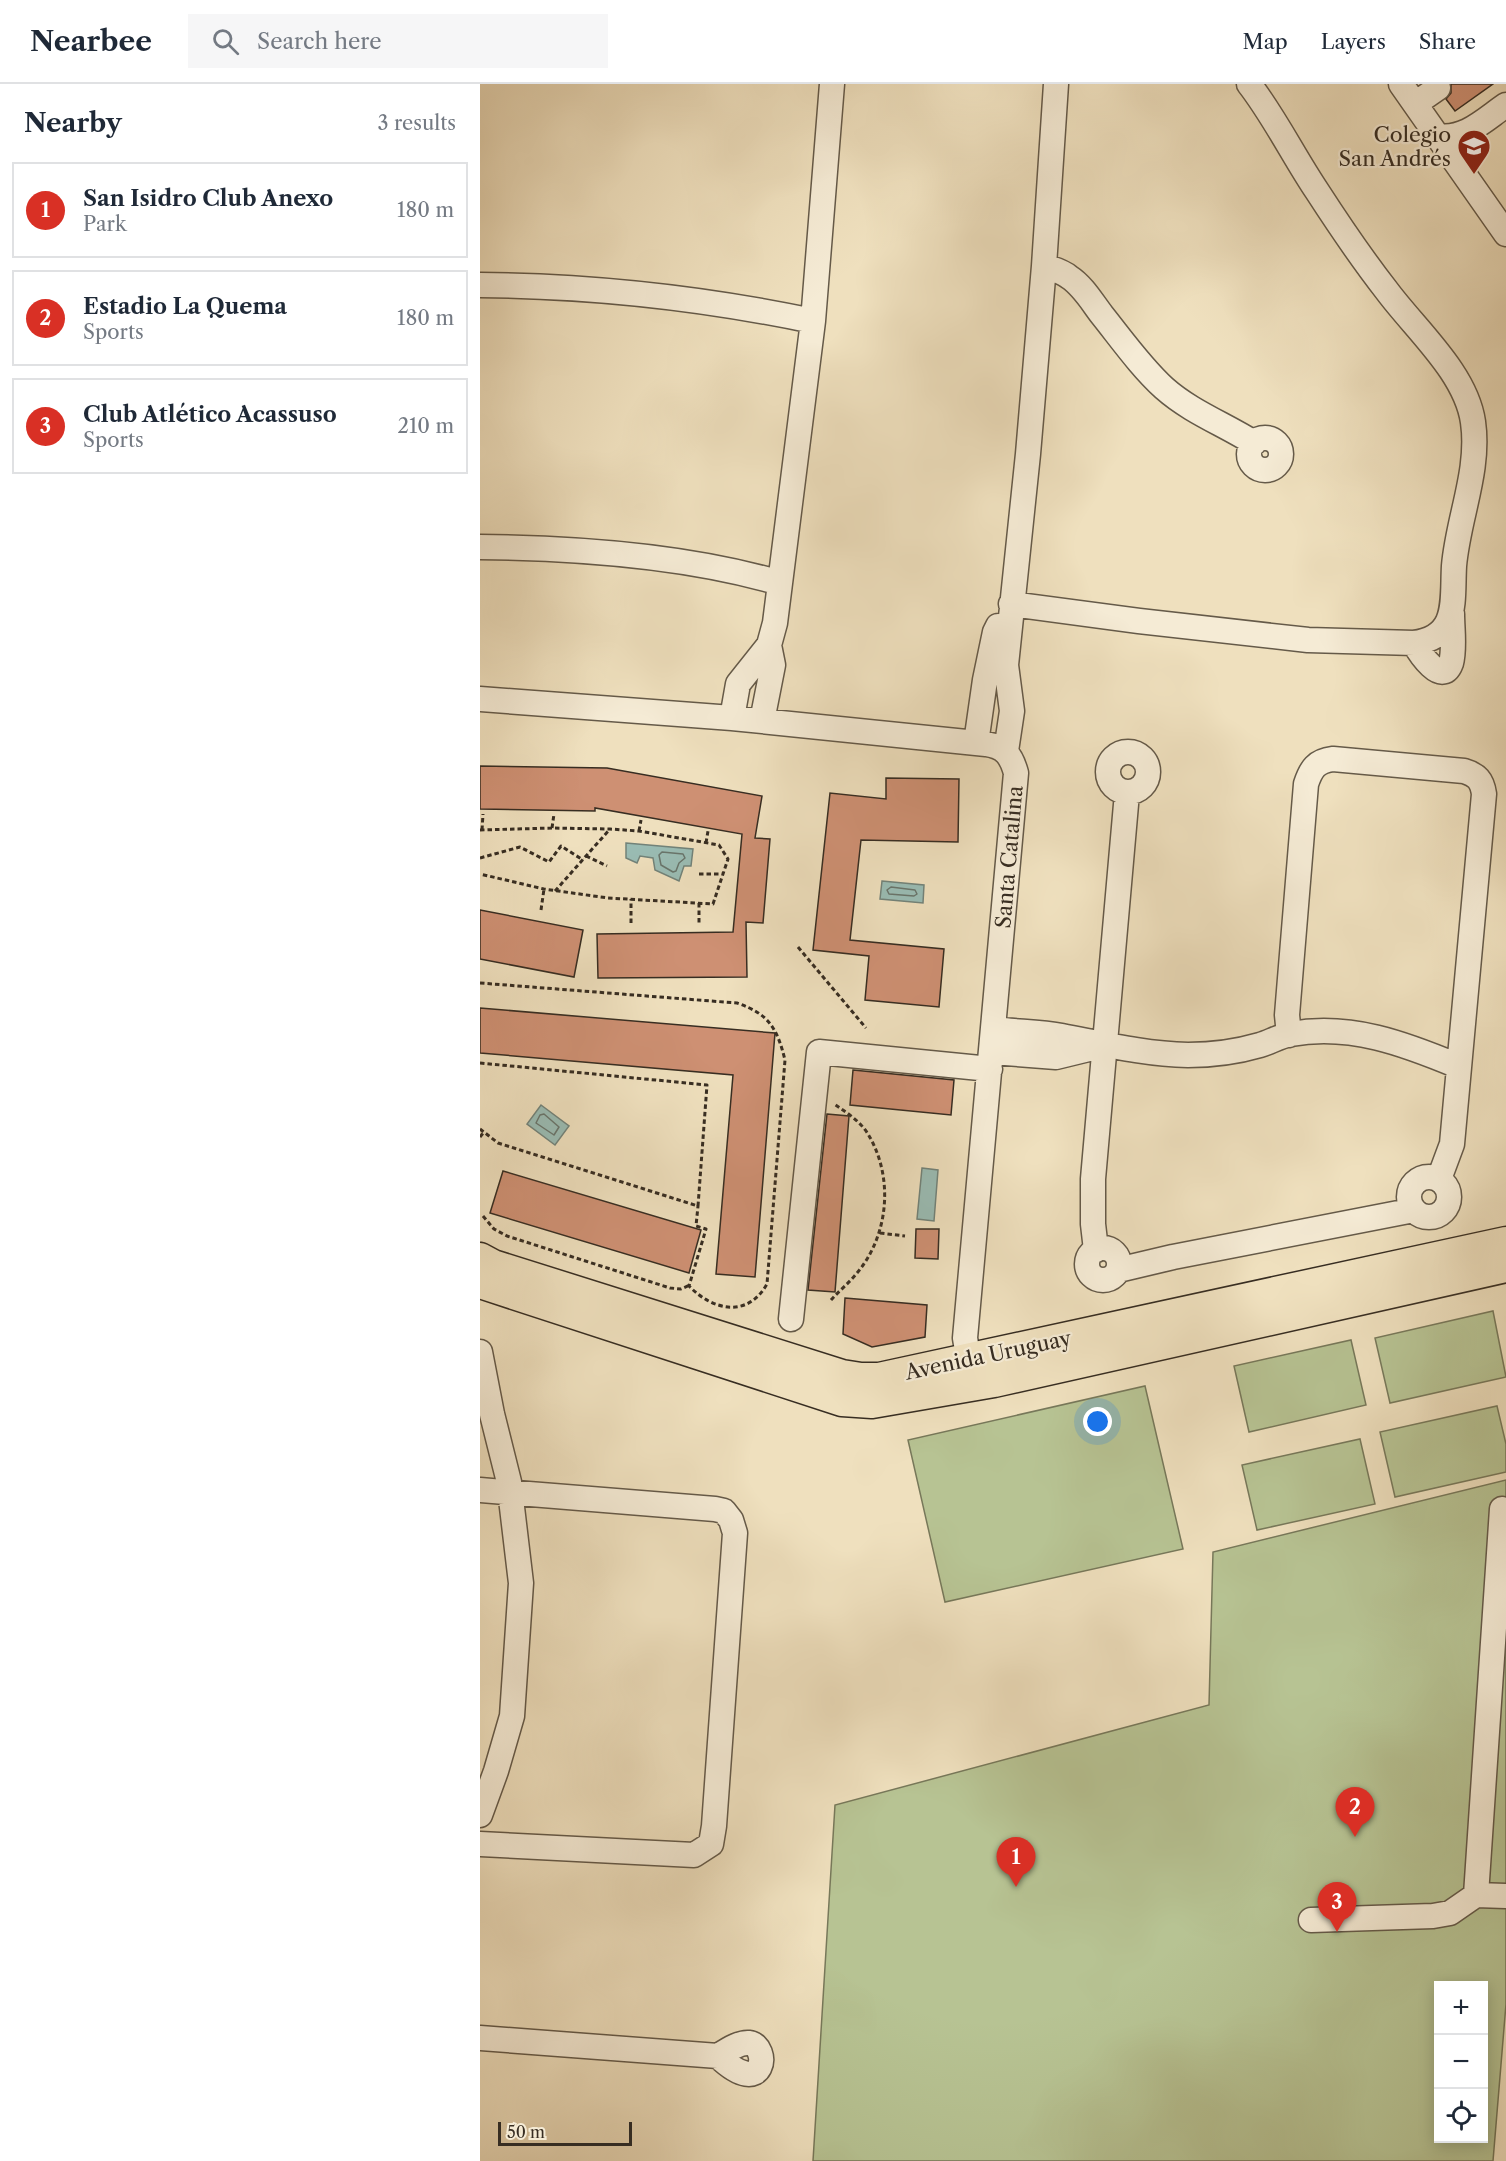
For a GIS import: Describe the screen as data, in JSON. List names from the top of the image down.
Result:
{
  "streets": {
    "main road": ["Avenida Uruguay"],
    "street": ["Santa Catalina"]
  },
  "crossings": [
    ["Santa Catalina", "Avenida Uruguay"]
  ],
  "places": {
    "school or university": ["Colegio San Andrés"]
  },
  "scale_bar": "50 m",
  "page": {
    "header": "Nearbee",
    "search": "Search here",
    "nav": ["Map", "Layers", "Share"],
    "heading": ["Nearby", "3 results"],
    "list": [
      {
        "mark": "1",
        "name": "San Isidro Club Anexo",
        "note": "Park",
        "value": "180 m"
      },
      {
        "mark": "2",
        "name": "Estadio La Quema",
        "note": "Sports",
        "value": "180 m"
      },
      {
        "mark": "3",
        "name": "Club Atlético Acassuso",
        "note": "Sports",
        "value": "210 m"
      }
    ],
    "pins": ["2", "1", "3"],
    "map_buttons": ["+", "−"],
    "scale": "50 m"
  }
}
